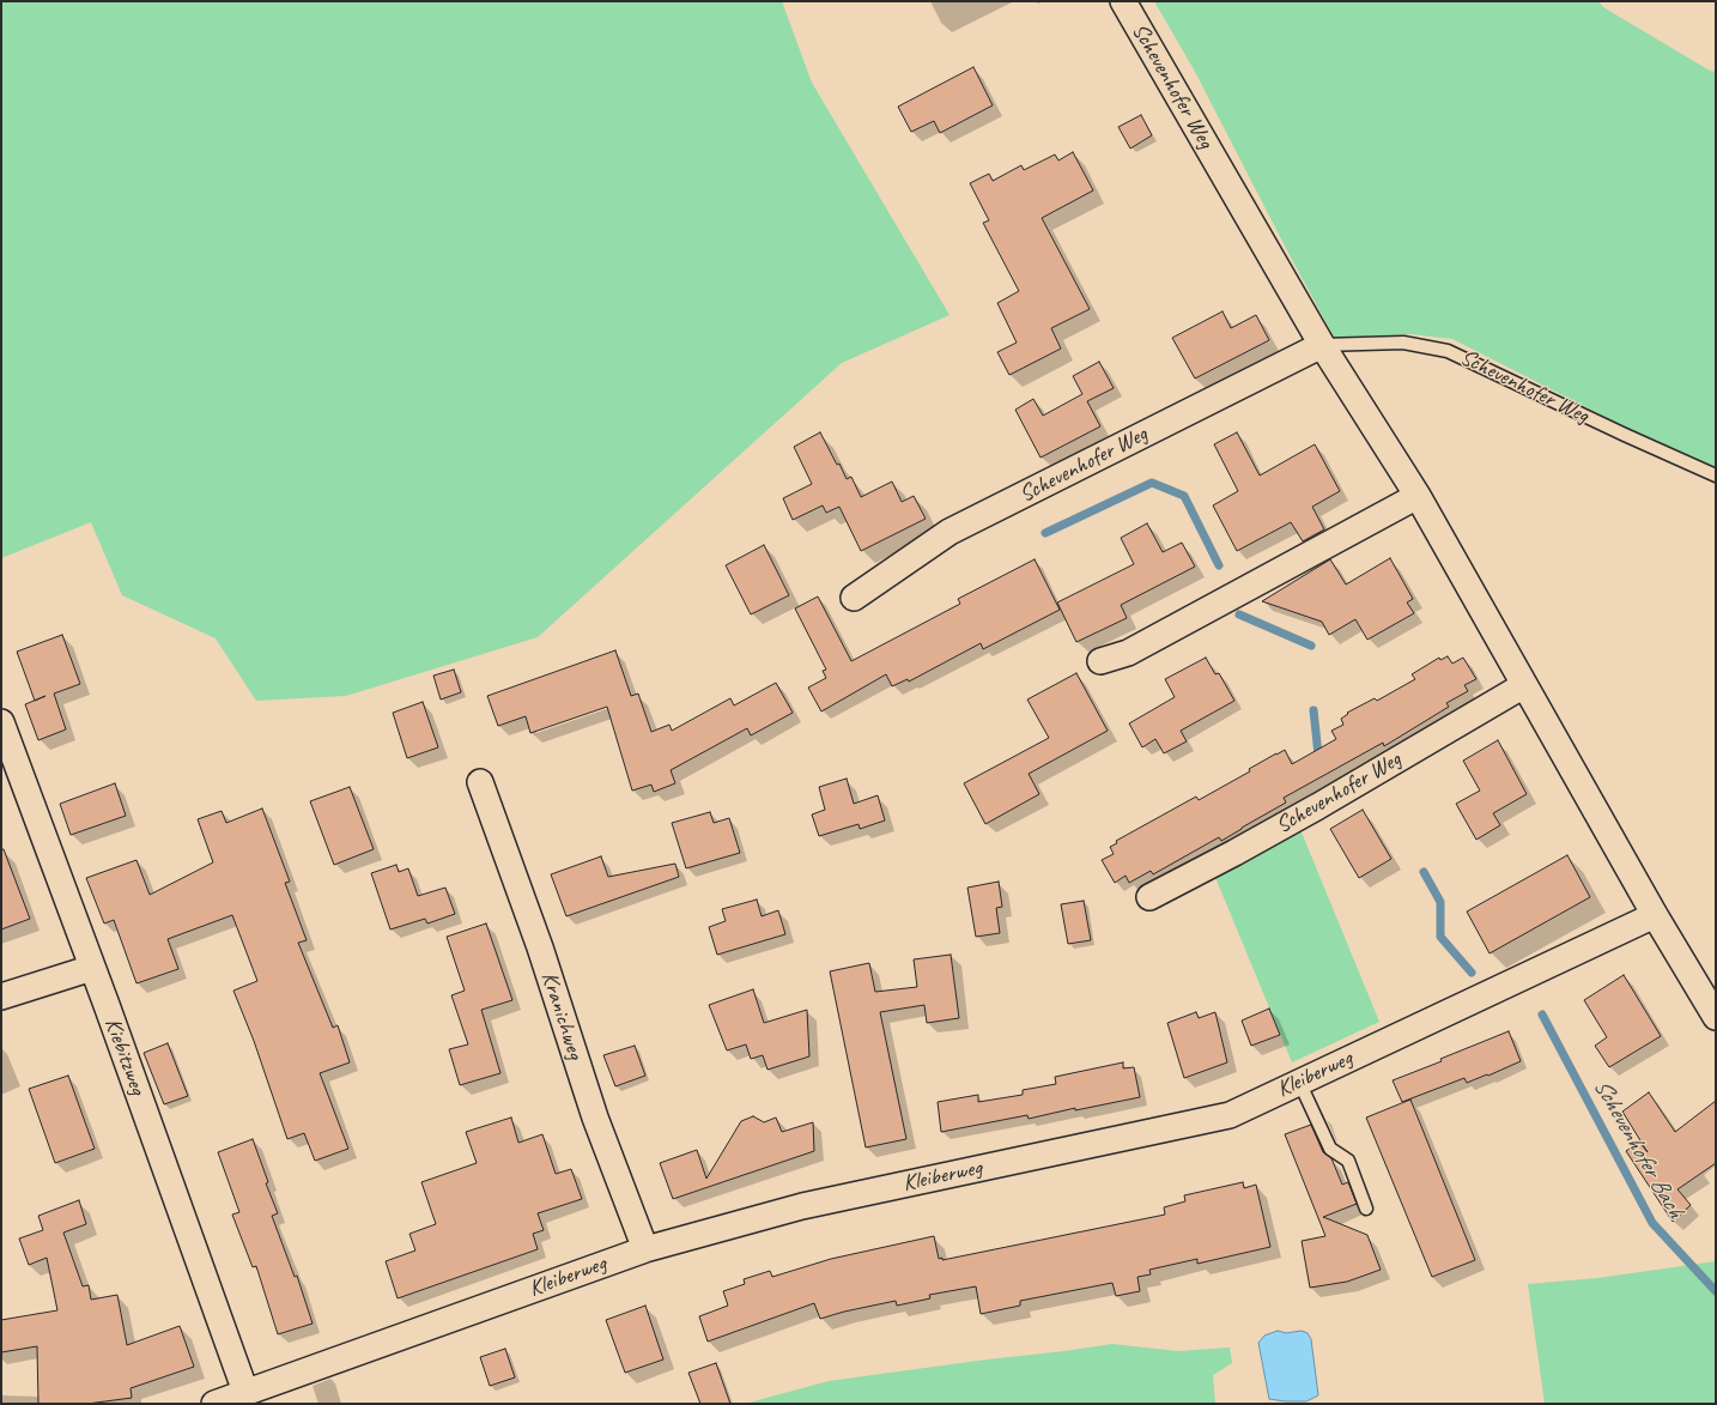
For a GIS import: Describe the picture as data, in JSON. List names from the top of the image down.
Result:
{
  "streets": {
    "street": [
      "Schevenhofer Weg",
      "Kranichweg",
      "Kiebitzweg",
      "Kleiberweg"
    ]
  },
  "crossings": [
    ["Schevenhofer Weg", "Kleiberweg"],
    ["Kranichweg", "Kleiberweg"],
    ["Kiebitzweg", "Kleiberweg"]
  ],
  "water": ["Schevenhofer Bach"]
}
